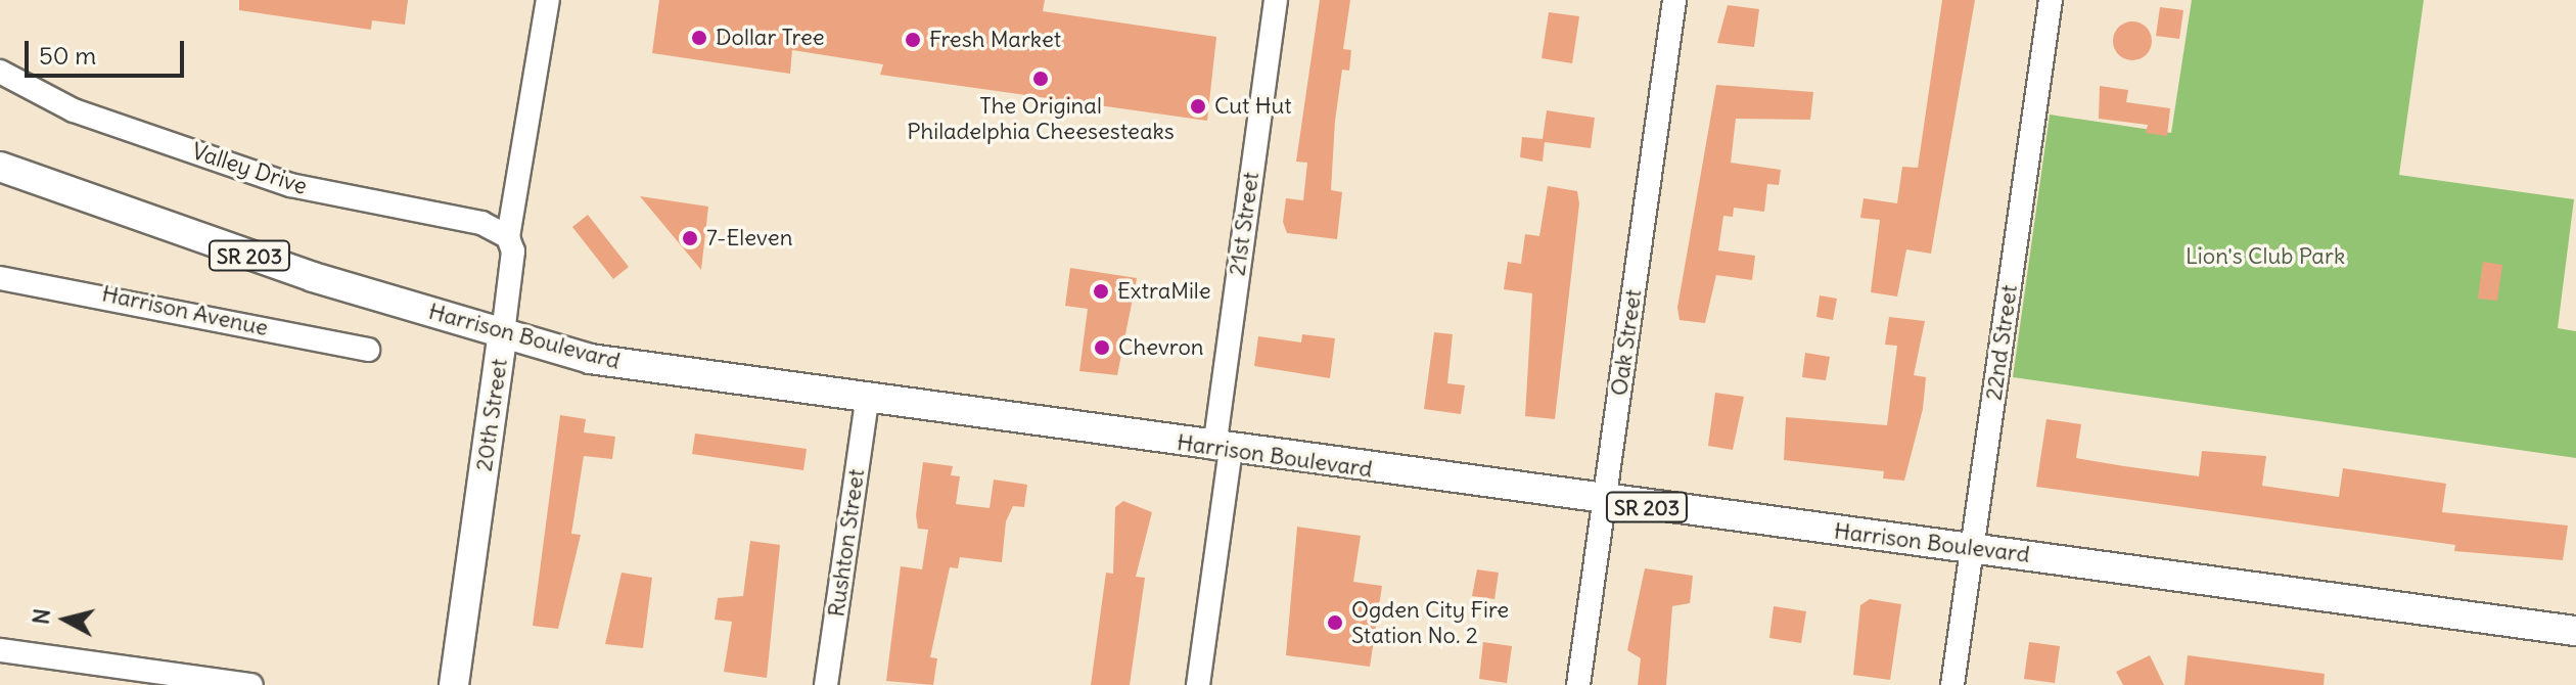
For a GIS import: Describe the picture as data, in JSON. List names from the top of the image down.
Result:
{
  "streets": {
    "main road": ["SR 203", "Harrison Boulevard", "20th Street"],
    "street": [
      "Valley Drive",
      "21st Street",
      "Harrison Avenue",
      "Oak Street",
      "22nd Street",
      "Rushton Street"
    ]
  },
  "crossings": [
    ["Valley Drive", "20th Street"],
    ["21st Street", "Harrison Boulevard"],
    ["Harrison Boulevard", "Oak Street"],
    ["Harrison Boulevard", "22nd Street"],
    ["Harrison Boulevard", "20th Street"],
    ["Harrison Boulevard", "Rushton Street"]
  ],
  "parks": ["Lion's Club Park"],
  "places": [
    "Dollar Tree",
    "Fresh Market",
    "The Original Philadelphia Cheesesteaks",
    "Cut Hut",
    "7-Eleven",
    "ExtraMile",
    "Chevron",
    "Ogden City Fire Station No. 2"
  ],
  "scale_bar": "50 m",
  "north": "left"
}
